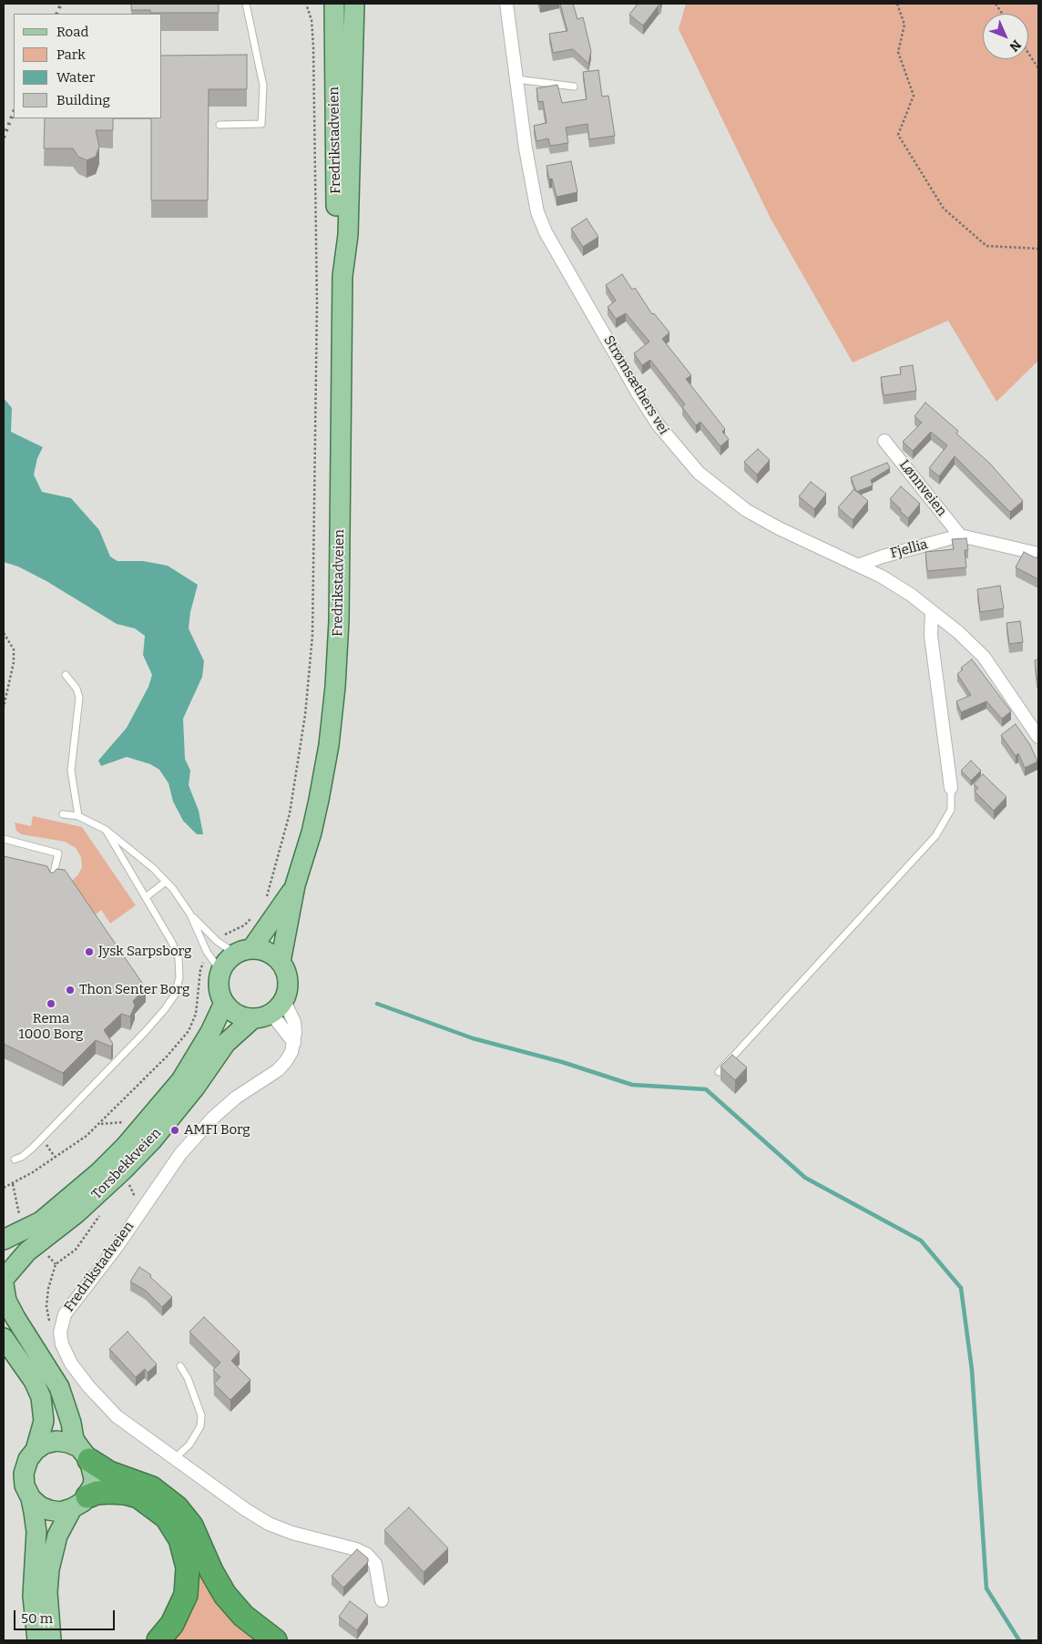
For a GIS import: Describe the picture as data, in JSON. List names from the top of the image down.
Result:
{
  "streets": {
    "main road": ["Fredrikstadveien", "Torsbekkveien"],
    "street": ["Strømsæthers vei", "Lønnveien", "Fjellia"]
  },
  "crossings": [
    ["Fredrikstadveien", "Torsbekkveien"],
    ["Strømsæthers vei", "Fjellia"],
    ["Lønnveien", "Fjellia"]
  ],
  "places": [
    "Jysk Sarpsborg",
    "Thon Senter Borg",
    "Rema 1000 Borg",
    "AMFI Borg"
  ],
  "legend": [
    "Road",
    "Park",
    "Water",
    "Building"
  ],
  "scale_bar": "50 m",
  "north": "bottom right"
}
